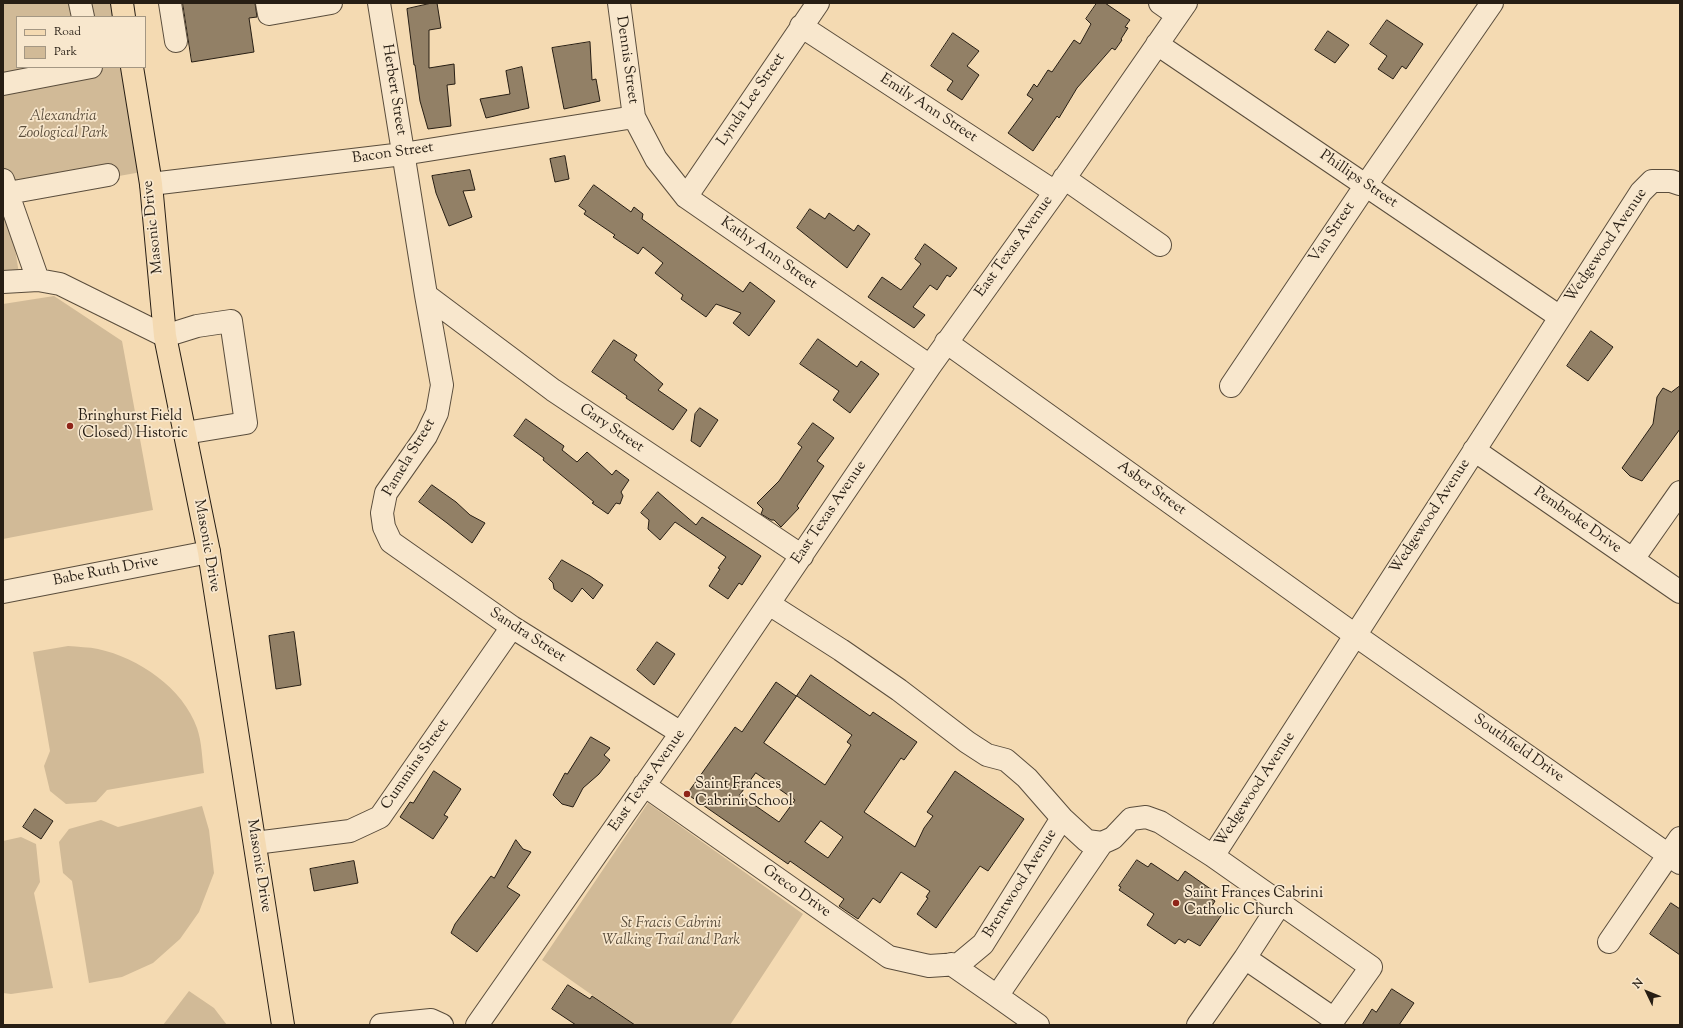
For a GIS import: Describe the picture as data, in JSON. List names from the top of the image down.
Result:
{
  "streets": {
    "main road": ["Masonic Drive"],
    "street": [
      "Dennis Street",
      "Herbert Street",
      "Lynda Lee Street",
      "Emily Ann Street",
      "Bacon Street",
      "Phillips Street",
      "Van Street",
      "Wedgewood Avenue",
      "East Texas Avenue",
      "Kathy Ann Street",
      "Gary Street",
      "Pamela Street",
      "Asber Street",
      "Pembroke Drive",
      "Babe Ruth Drive",
      "Sandra Street",
      "Southfield Drive",
      "Cummins Street",
      "Brentwood Avenue",
      "Greco Drive"
    ]
  },
  "crossings": [
    ["Dennis Street", "Bacon Street"],
    ["Dennis Street", "Kathy Ann Street"],
    ["Herbert Street", "Bacon Street"],
    ["Herbert Street", "Gary Street"],
    ["Herbert Street", "Pamela Street"],
    ["Lynda Lee Street", "Emily Ann Street"],
    ["Lynda Lee Street", "Kathy Ann Street"],
    ["Emily Ann Street", "East Texas Avenue"],
    ["Bacon Street", "Masonic Drive"],
    ["Bacon Street", "Kathy Ann Street"],
    ["Phillips Street", "Van Street"],
    ["Phillips Street", "Wedgewood Avenue"],
    ["Phillips Street", "East Texas Avenue"],
    ["Masonic Drive", "Babe Ruth Drive"],
    ["Masonic Drive", "Cummins Street"],
    ["Wedgewood Avenue", "Asber Street"],
    ["Wedgewood Avenue", "Pembroke Drive"],
    ["Wedgewood Avenue", "Southfield Drive"],
    ["East Texas Avenue", "Kathy Ann Street"],
    ["East Texas Avenue", "Gary Street"],
    ["East Texas Avenue", "Asber Street"],
    ["East Texas Avenue", "Sandra Street"],
    ["East Texas Avenue", "Greco Drive"],
    ["Gary Street", "Pamela Street"],
    ["Pamela Street", "Sandra Street"],
    ["Asber Street", "Southfield Drive"],
    ["Sandra Street", "Cummins Street"],
    ["Brentwood Avenue", "Greco Drive"]
  ],
  "parks": ["Alexandria Zoological Park", "St Fracis Cabrini Walking Trail and Park"],
  "places": ["Bringhurst Field (Closed) Historic", "Saint Frances Cabrini School", "Saint Frances Cabrini Catholic Church"],
  "legend": ["Road", "Park"],
  "north": "top left"
}
